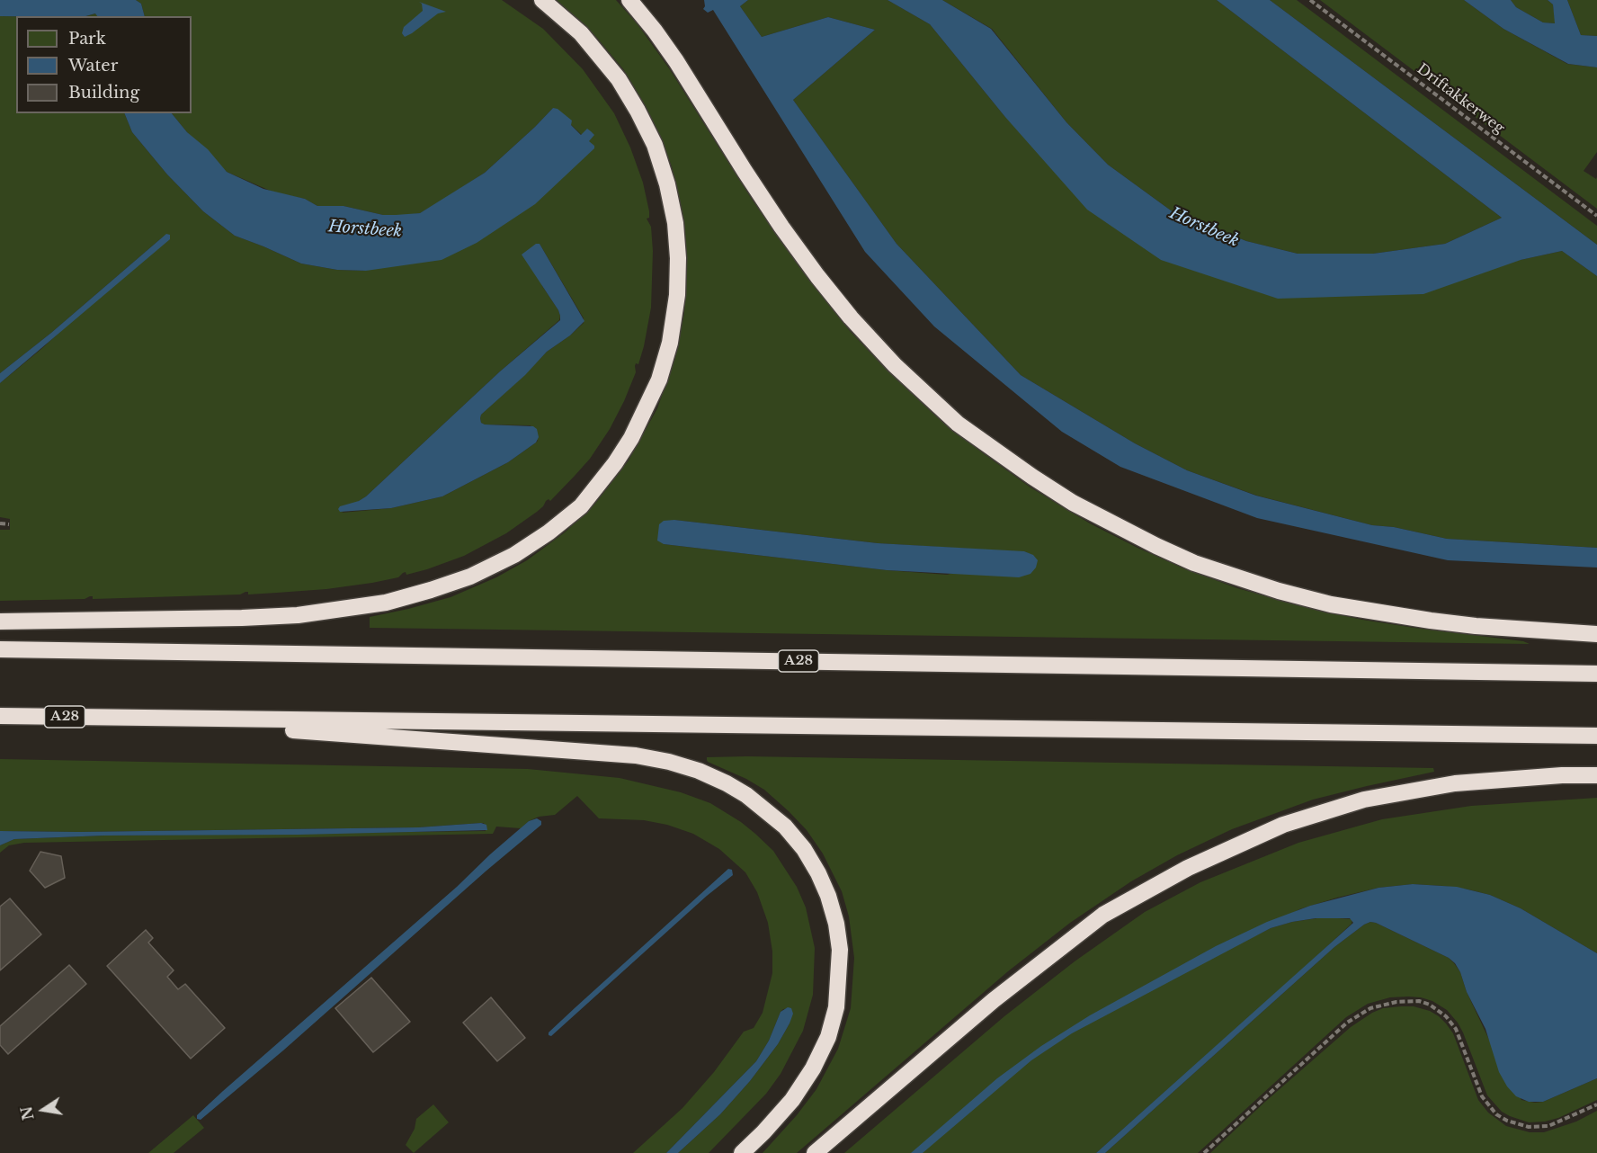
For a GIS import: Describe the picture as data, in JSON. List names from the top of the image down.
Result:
{
  "streets": {
    "highway": ["A28"],
    "path": ["Driftakkerweg"]
  },
  "water": ["Horstbeek"],
  "legend": ["Park", "Water", "Building"],
  "north": "left"
}
